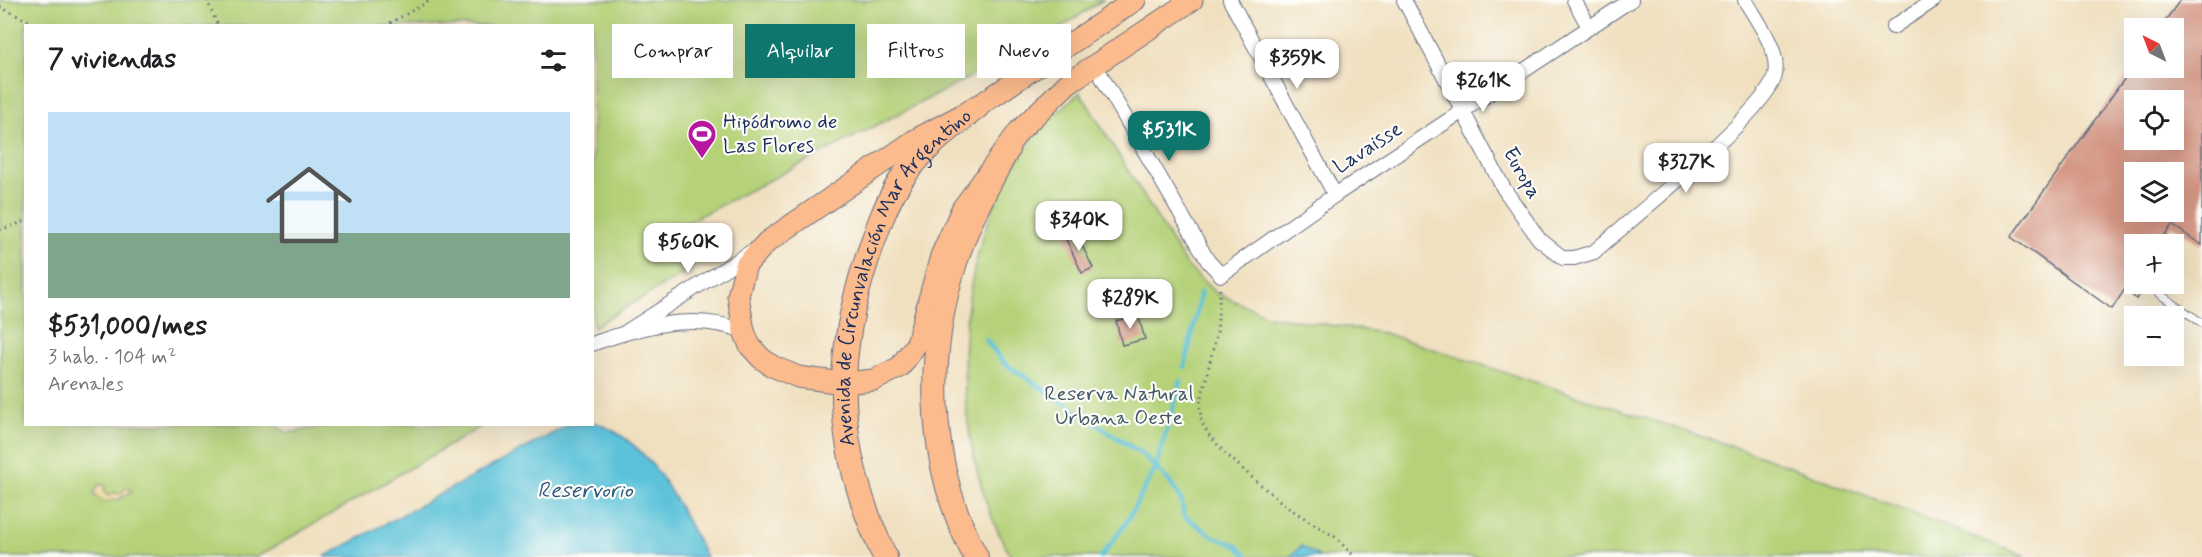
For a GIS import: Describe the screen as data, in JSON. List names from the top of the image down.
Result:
{
  "streets": {
    "highway": ["Avenida de Circunvalación Mar Argentino"],
    "street": ["Lavaisse", "Europa"]
  },
  "crossings": [
    ["Lavaisse", "Europa"]
  ],
  "water": ["Reservorio"],
  "parks": ["Reserva Natural Urbana Oeste"],
  "places": {
    "sports": ["Hipódromo de Las Flores"]
  },
  "north": "top left",
  "page": {
    "map_buttons": ["+", "−"],
    "chip": [
      "Comprar",
      "Alquilar",
      "Filtros",
      "Nuevo"
    ],
    "heading": "7 viviendas",
    "price": [
      "$359K",
      "$261K",
      "$531K",
      "$327K",
      "$340K",
      "$560K",
      "$289K"
    ],
    "list": [
      {
        "name": "$531,000/mes",
        "note": "3 hab. · 104 m² · Arenales"
      }
    ]
  }
}
